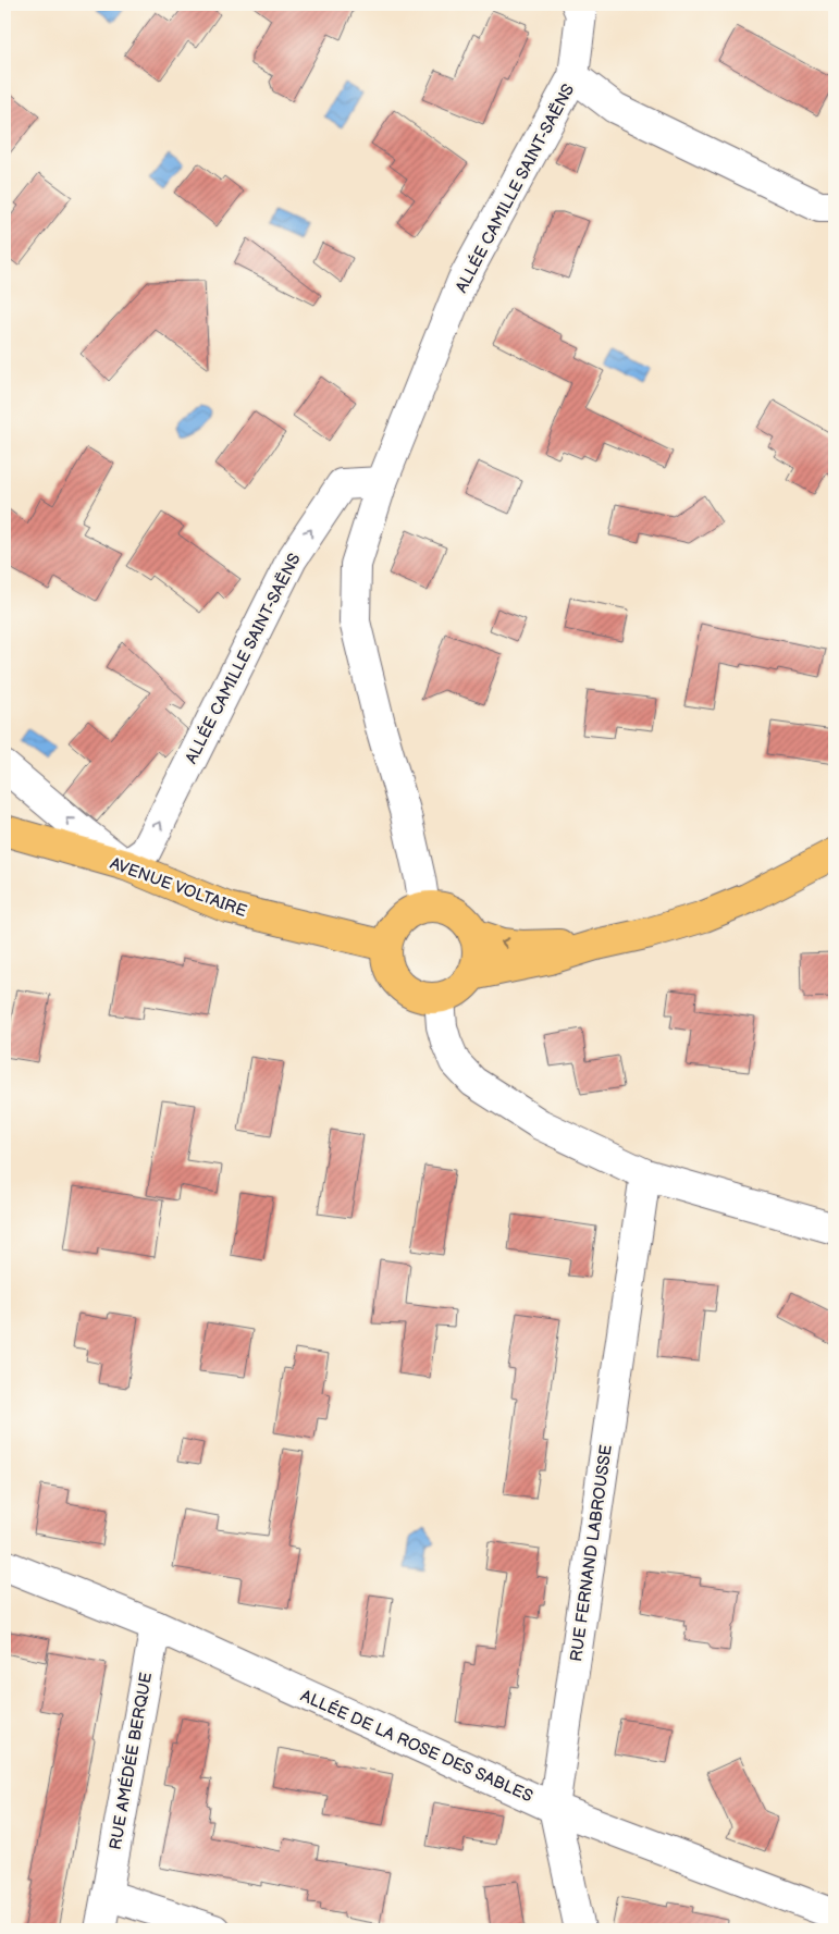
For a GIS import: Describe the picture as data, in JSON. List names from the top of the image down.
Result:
{
  "streets": {
    "main road": ["AVENUE VOLTAIRE"],
    "street": [
      "ALLÉE CAMILLE SAINT-SAËNS",
      "RUE FERNAND LABROUSSE",
      "ALLÉE DE LA ROSE DES SABLES",
      "RUE AMÉDÉE BERQUE"
    ]
  },
  "crossings": [
    ["ALLÉE CAMILLE SAINT-SAËNS", "AVENUE VOLTAIRE"],
    ["RUE FERNAND LABROUSSE", "ALLÉE DE LA ROSE DES SABLES"],
    ["ALLÉE DE LA ROSE DES SABLES", "RUE AMÉDÉE BERQUE"]
  ]
}
